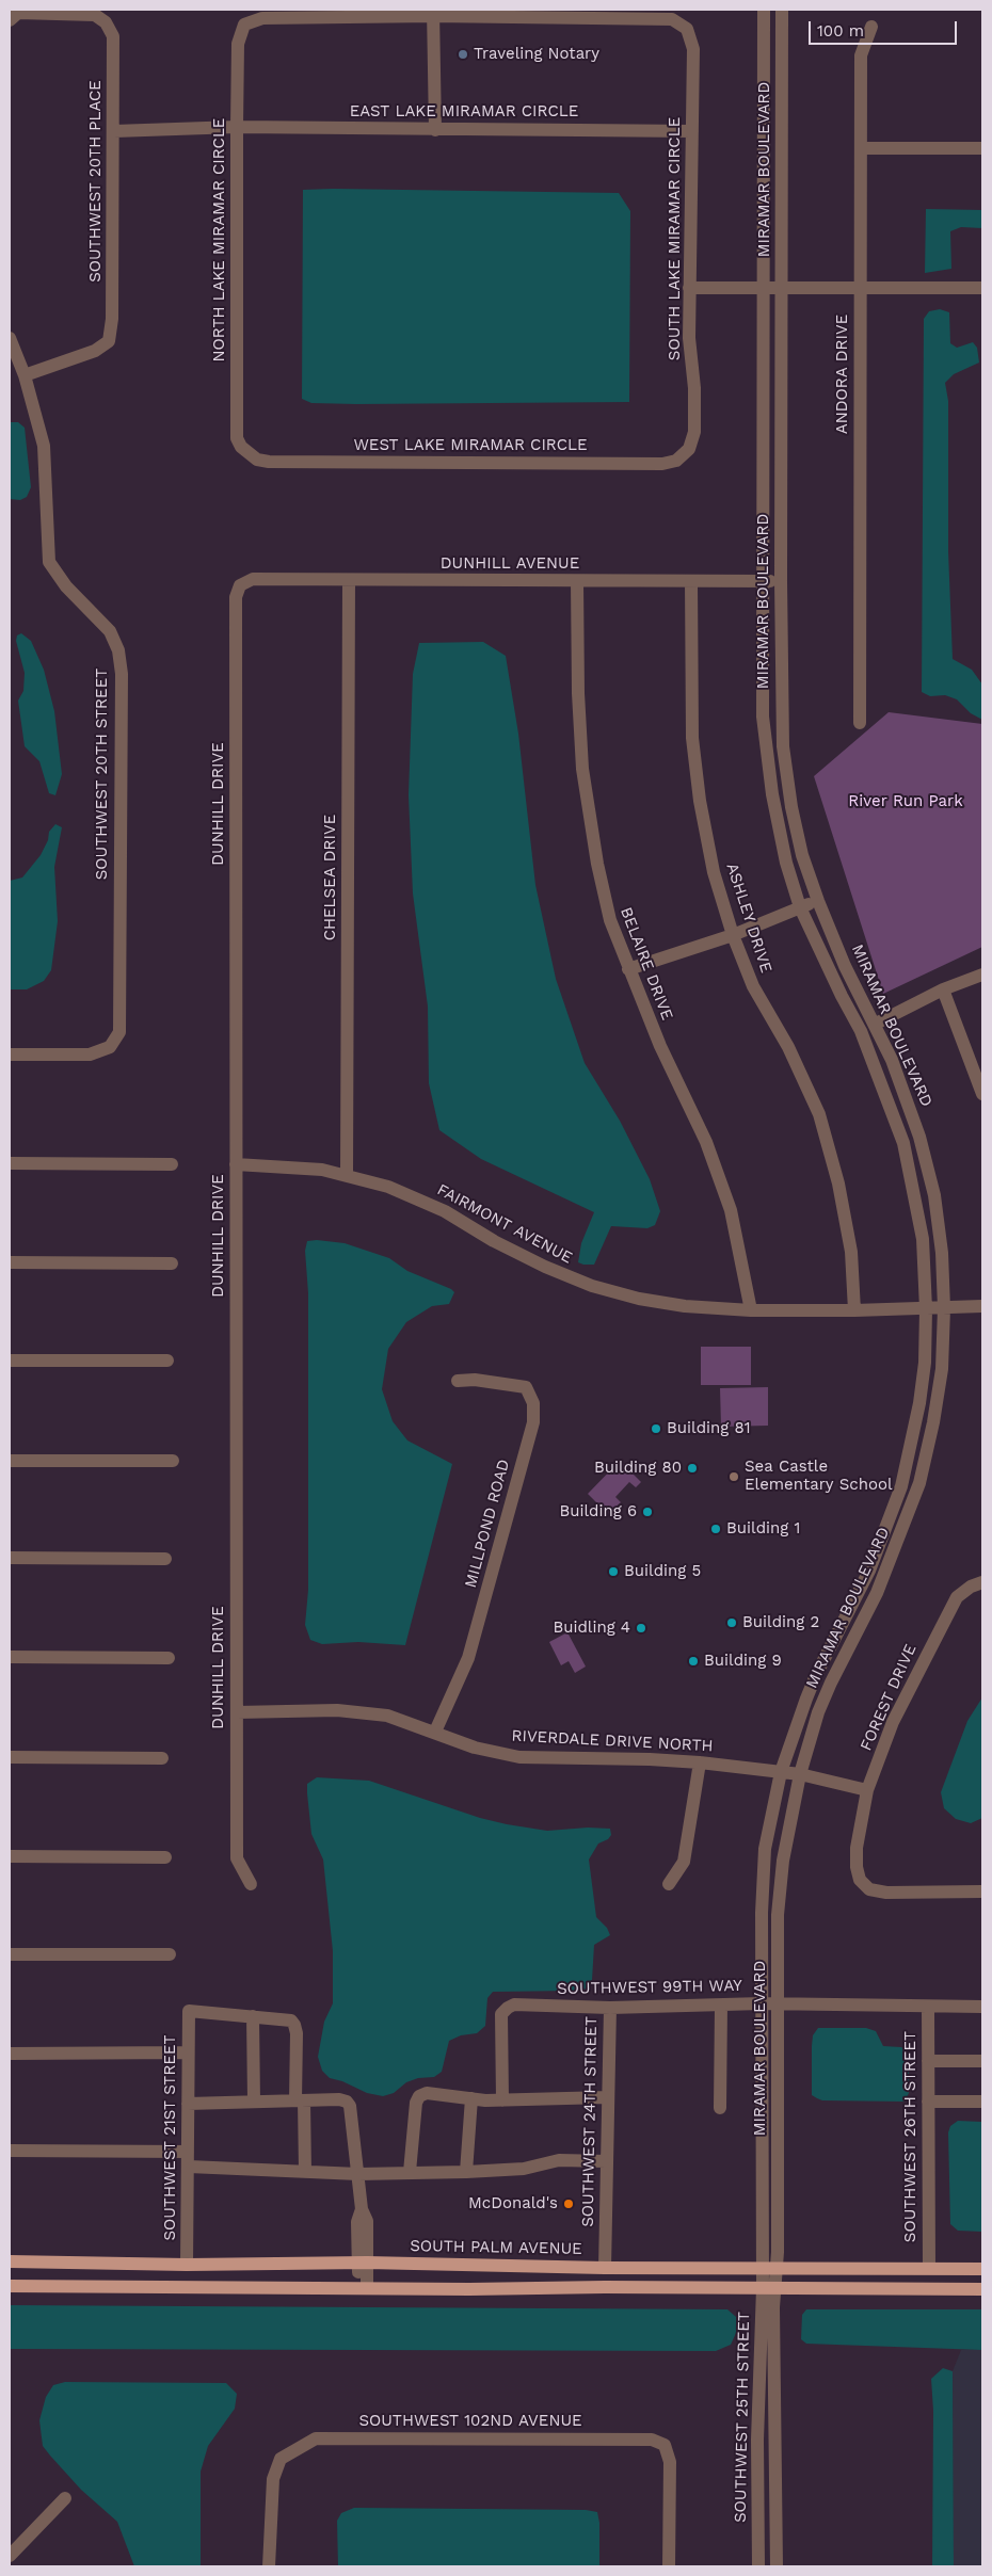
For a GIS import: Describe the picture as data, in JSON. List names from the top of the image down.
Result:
{
  "streets": {
    "main road": ["SOUTH PALM AVENUE"],
    "street": [
      "EAST LAKE MIRAMAR CIRCLE",
      "MIRAMAR BOULEVARD",
      "SOUTHWEST 20TH PLACE",
      "SOUTH LAKE MIRAMAR CIRCLE",
      "NORTH LAKE MIRAMAR CIRCLE",
      "ANDORA DRIVE",
      "WEST LAKE MIRAMAR CIRCLE",
      "DUNHILL AVENUE",
      "SOUTHWEST 20TH STREET",
      "DUNHILL DRIVE",
      "CHELSEA DRIVE",
      "ASHLEY DRIVE",
      "BELAIRE DRIVE",
      "FAIRMONT AVENUE",
      "MILLPOND ROAD",
      "FOREST DRIVE",
      "RIVERDALE DRIVE NORTH",
      "SOUTHWEST 99TH WAY",
      "SOUTHWEST 24TH STREET",
      "SOUTHWEST 26TH STREET",
      "SOUTHWEST 21ST STREET",
      "SOUTHWEST 25TH STREET",
      "SOUTHWEST 102ND AVENUE"
    ]
  },
  "crossings": [
    ["EAST LAKE MIRAMAR CIRCLE", "SOUTHWEST 20TH PLACE"],
    ["EAST LAKE MIRAMAR CIRCLE", "SOUTH LAKE MIRAMAR CIRCLE"],
    ["EAST LAKE MIRAMAR CIRCLE", "NORTH LAKE MIRAMAR CIRCLE"],
    ["MIRAMAR BOULEVARD", "DUNHILL AVENUE"],
    ["MIRAMAR BOULEVARD", "FAIRMONT AVENUE"],
    ["MIRAMAR BOULEVARD", "RIVERDALE DRIVE NORTH"],
    ["MIRAMAR BOULEVARD", "SOUTHWEST 99TH WAY"],
    ["MIRAMAR BOULEVARD", "SOUTH PALM AVENUE"],
    ["MIRAMAR BOULEVARD", "SOUTHWEST 25TH STREET"],
    ["SOUTHWEST 20TH PLACE", "SOUTHWEST 20TH STREET"],
    ["SOUTH LAKE MIRAMAR CIRCLE", "NORTH LAKE MIRAMAR CIRCLE"],
    ["SOUTH LAKE MIRAMAR CIRCLE", "WEST LAKE MIRAMAR CIRCLE"],
    ["NORTH LAKE MIRAMAR CIRCLE", "WEST LAKE MIRAMAR CIRCLE"],
    ["DUNHILL AVENUE", "DUNHILL DRIVE"],
    ["DUNHILL AVENUE", "CHELSEA DRIVE"],
    ["DUNHILL AVENUE", "ASHLEY DRIVE"],
    ["DUNHILL AVENUE", "BELAIRE DRIVE"],
    ["DUNHILL DRIVE", "FAIRMONT AVENUE"],
    ["DUNHILL DRIVE", "RIVERDALE DRIVE NORTH"],
    ["CHELSEA DRIVE", "FAIRMONT AVENUE"],
    ["ASHLEY DRIVE", "FAIRMONT AVENUE"],
    ["BELAIRE DRIVE", "FAIRMONT AVENUE"],
    ["MILLPOND ROAD", "RIVERDALE DRIVE NORTH"],
    ["FOREST DRIVE", "RIVERDALE DRIVE NORTH"],
    ["SOUTHWEST 99TH WAY", "SOUTHWEST 24TH STREET"],
    ["SOUTHWEST 99TH WAY", "SOUTHWEST 26TH STREET"],
    ["SOUTHWEST 24TH STREET", "SOUTH PALM AVENUE"],
    ["SOUTHWEST 26TH STREET", "SOUTH PALM AVENUE"],
    ["SOUTHWEST 21ST STREET", "SOUTH PALM AVENUE"],
    ["SOUTH PALM AVENUE", "SOUTHWEST 25TH STREET"]
  ],
  "parks": ["River Run Park"],
  "places": [
    "Traveling Notary",
    "Building 81",
    "Building 80",
    "Sea Castle Elementary School",
    "Building 6",
    "Building 1",
    "Building 5",
    "Building 2",
    "Buidling 4",
    "Building 9",
    "McDonald's"
  ],
  "scale_bar": "100 m"
}
